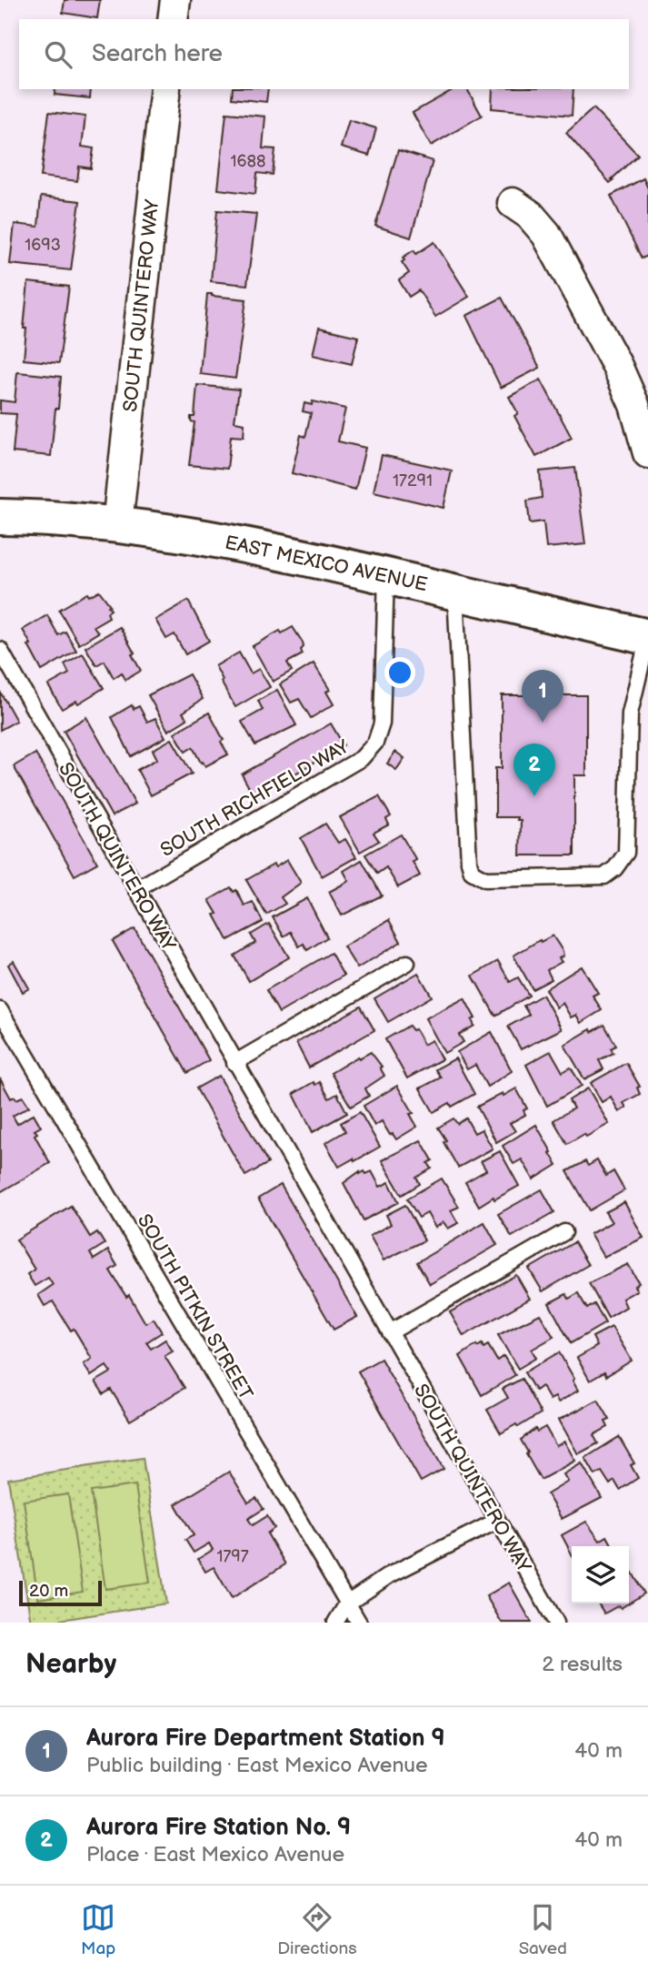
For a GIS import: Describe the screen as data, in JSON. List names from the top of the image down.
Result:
{
  "streets": {
    "street": ["SOUTH QUINTERO WAY", "EAST MEXICO AVENUE"],
    "lane": ["SOUTH RICHFIELD WAY", "SOUTH PITKIN STREET"]
  },
  "crossings": [
    ["SOUTH QUINTERO WAY", "EAST MEXICO AVENUE"],
    ["SOUTH QUINTERO WAY", "SOUTH RICHFIELD WAY"],
    ["EAST MEXICO AVENUE", "SOUTH RICHFIELD WAY"]
  ],
  "house_numbers": [
    "1688",
    "1693",
    "17291",
    "1797"
  ],
  "scale_bar": "20 m",
  "page": {
    "search": "Search here",
    "pins": ["1", "2"],
    "scale": "20 m",
    "heading": ["Nearby", "2 results"],
    "list": [
      {
        "mark": "1",
        "name": "Aurora Fire Department Station 9",
        "note": "Public building · East Mexico Avenue",
        "value": "40 m"
      },
      {
        "mark": "2",
        "name": "Aurora Fire Station No. 9",
        "note": "Place · East Mexico Avenue",
        "value": "40 m"
      }
    ],
    "nav": ["Map", "Directions", "Saved"]
  }
}
